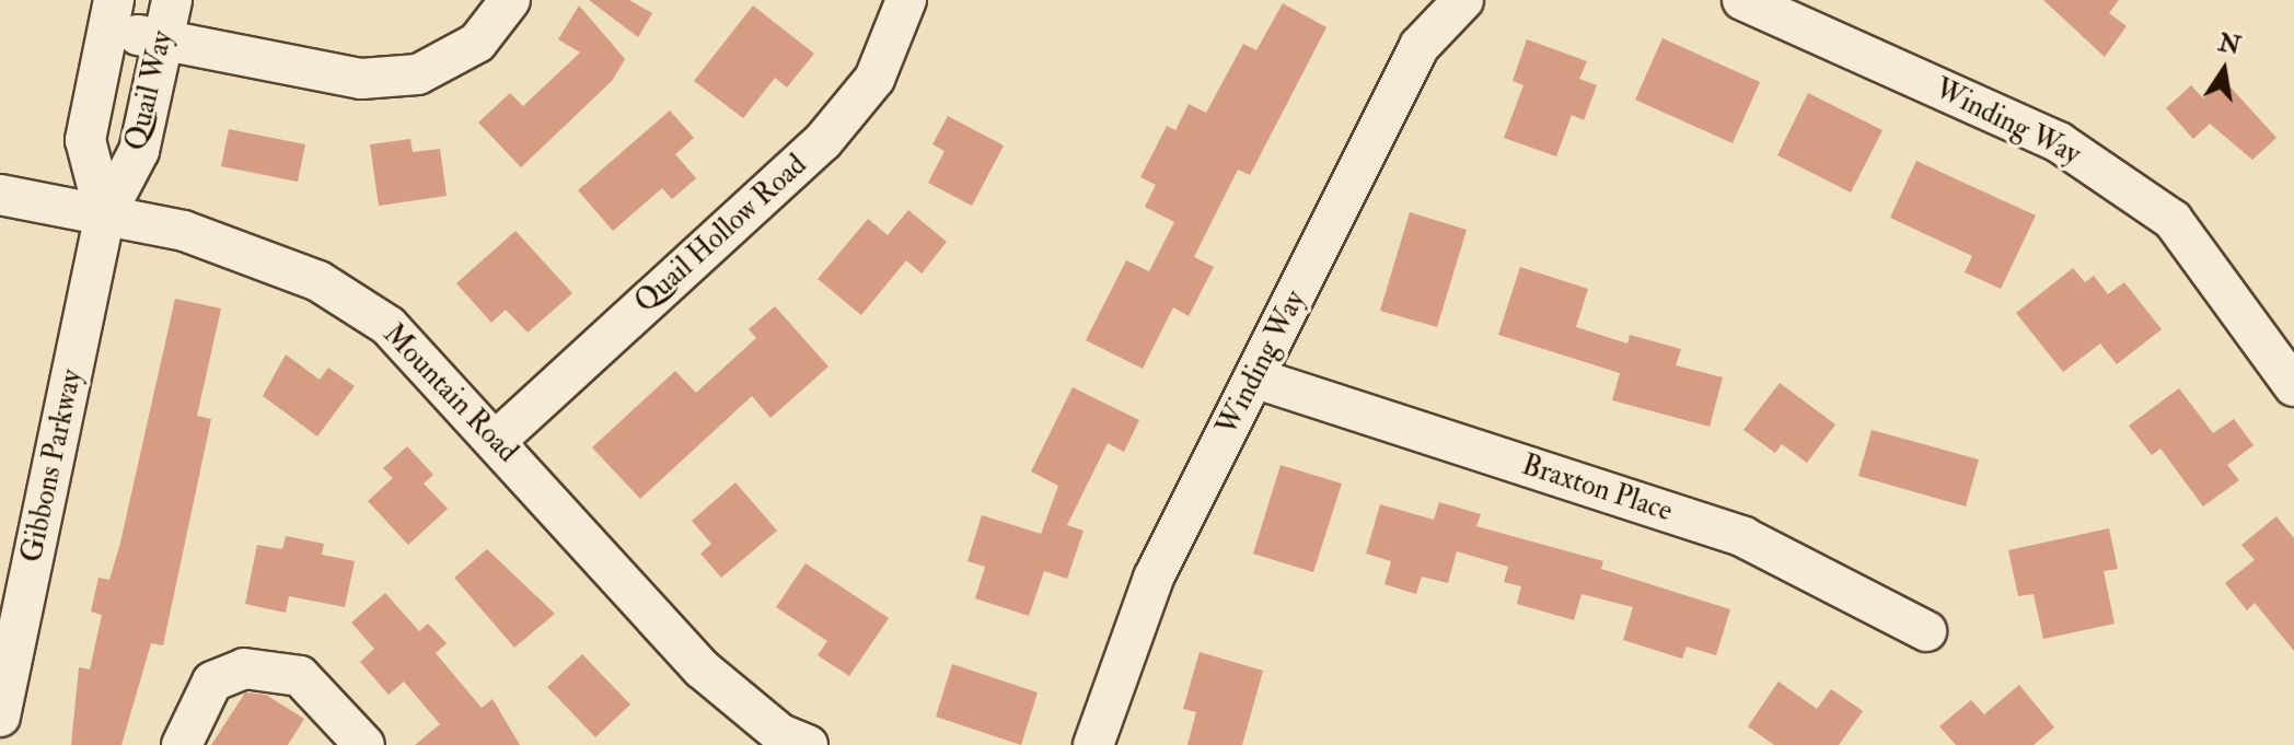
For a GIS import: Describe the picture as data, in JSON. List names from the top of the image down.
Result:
{
  "streets": {
    "street": [
      "Quail Way",
      "Winding Way",
      "Quail Hollow Road",
      "Mountain Road",
      "Gibbons Parkway",
      "Braxton Place"
    ]
  },
  "crossings": [
    ["Quail Way", "Mountain Road"],
    ["Quail Way", "Gibbons Parkway"],
    ["Winding Way", "Braxton Place"],
    ["Quail Hollow Road", "Mountain Road"],
    ["Mountain Road", "Gibbons Parkway"]
  ],
  "north": "top"
}
